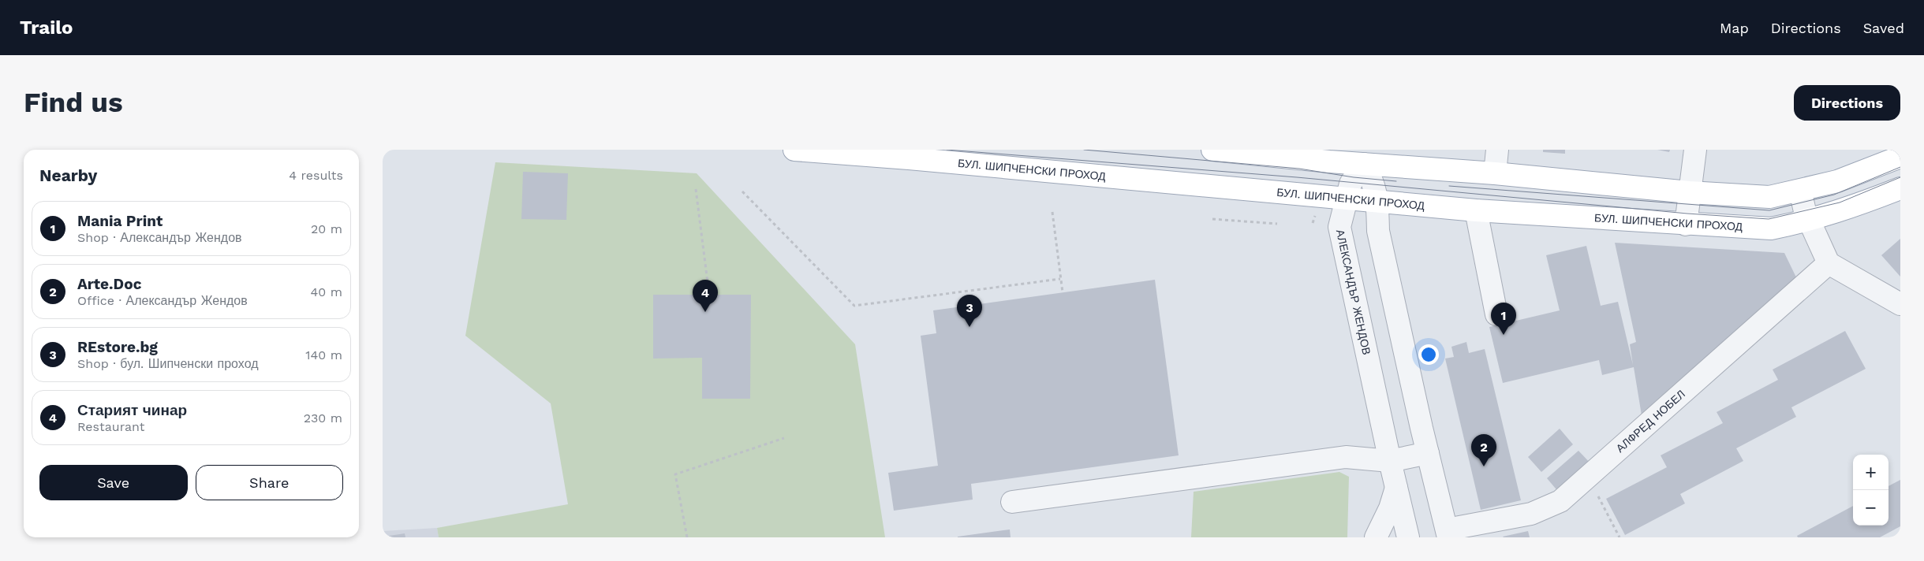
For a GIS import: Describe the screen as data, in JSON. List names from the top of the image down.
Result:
{
  "streets": {
    "main road": ["БУЛ. ШИПЧЕНСКИ ПРОХОД"],
    "street": ["АЛЕКСАНДЪР ЖЕНДОВ", "АЛФРЕД НОБЕЛ"]
  },
  "crossings": [
    ["БУЛ. ШИПЧЕНСКИ ПРОХОД", "АЛЕКСАНДЪР ЖЕНДОВ"]
  ],
  "page": {
    "header": "Trailo",
    "nav": ["Map", "Directions", "Saved"],
    "buttons": [
      "Directions",
      ["Save", "Share"]
    ],
    "title": "Find us",
    "heading": ["Nearby", "4 results"],
    "list": [
      {
        "mark": "1",
        "name": "Mania Print",
        "note": "Shop · Александър Жендов",
        "value": "20 m"
      },
      {
        "mark": "2",
        "name": "Arte.Doc",
        "note": "Office · Александър Жендов",
        "value": "40 m"
      },
      {
        "mark": "3",
        "name": "REstore.bg",
        "note": "Shop · бул. Шипченски проход",
        "value": "140 m"
      },
      {
        "mark": "4",
        "name": "Старият чинар",
        "note": "Restaurant",
        "value": "230 m"
      }
    ],
    "pins": [
      "4",
      "3",
      "1",
      "2"
    ],
    "map_buttons": ["+", "−"]
  }
}
